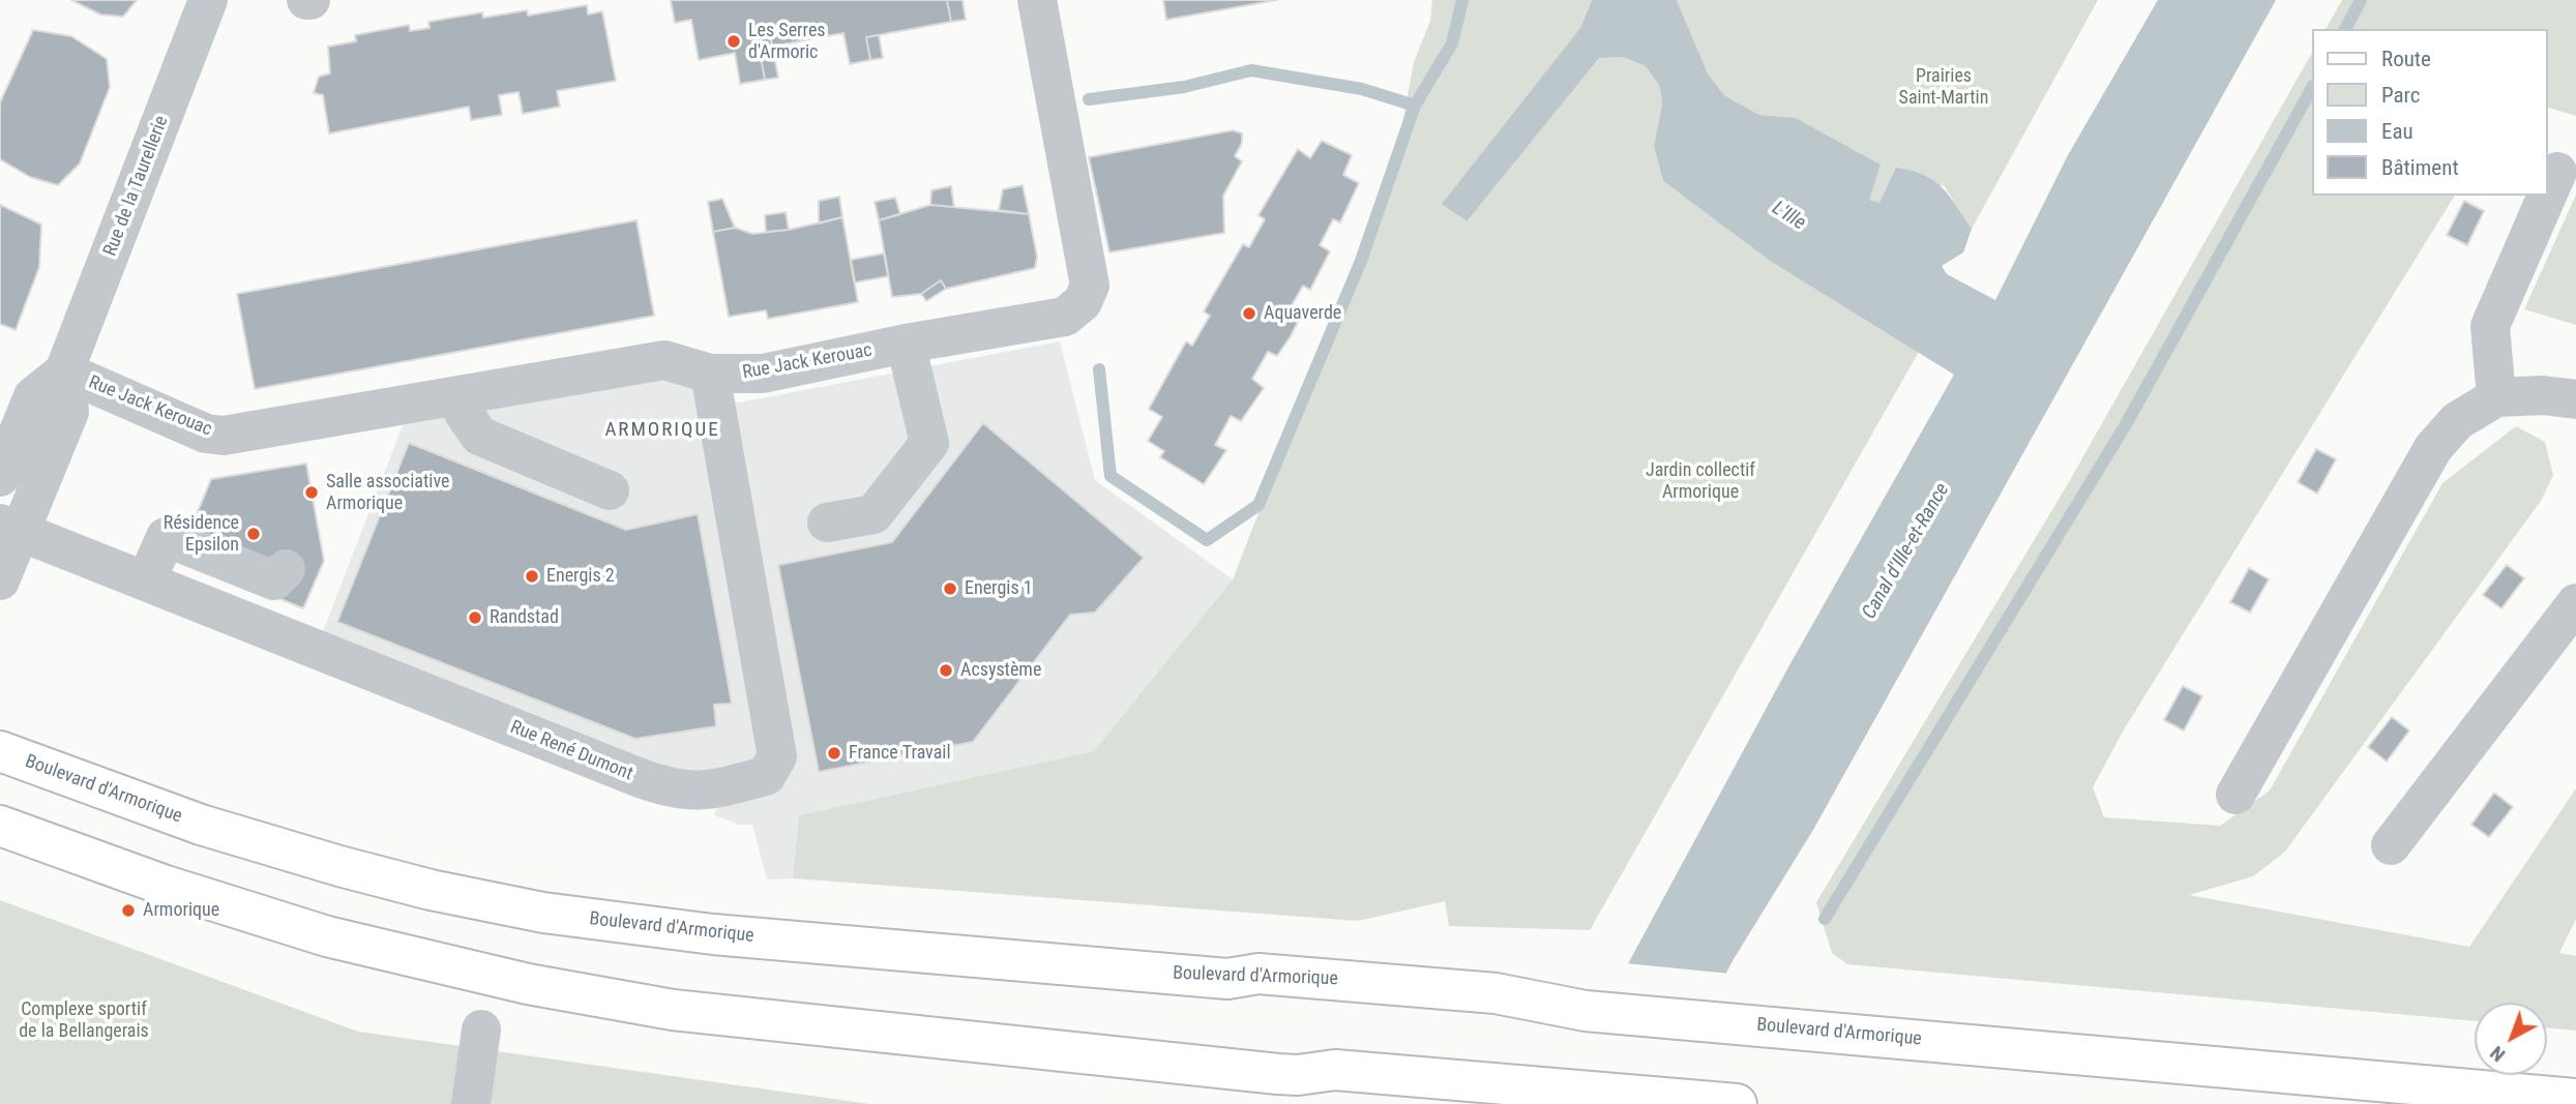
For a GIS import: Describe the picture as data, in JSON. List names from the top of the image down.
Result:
{
  "streets": {
    "main road": ["Boulevard d'Armorique"],
    "street": ["Rue de la Taurellerie", "Rue Jack Kerouac", "Rue René Dumont"]
  },
  "crossings": [
    ["Rue de la Taurellerie", "Rue Jack Kerouac"],
    ["Rue de la Taurellerie", "Rue René Dumont"],
    ["Rue Jack Kerouac", "Rue René Dumont"]
  ],
  "districts": ["ARMORIQUE"],
  "water": ["L'Ille", "Canal d'Ille-et-Rance"],
  "parks": ["Prairies Saint-Martin", "Jardin collectif Armorique", "Complexe sportif de la Bellangerais"],
  "places": [
    "Les Serres d'Armoric",
    "Aquaverde",
    "Salle associative Armorique",
    "Résidence Epsilon",
    "Energis 2",
    "Energis 1",
    "Randstad",
    "Acsystème",
    "France Travail",
    "Armorique"
  ],
  "legend": [
    "Route",
    "Parc",
    "Eau",
    "Bâtiment"
  ],
  "north": "bottom left"
}
